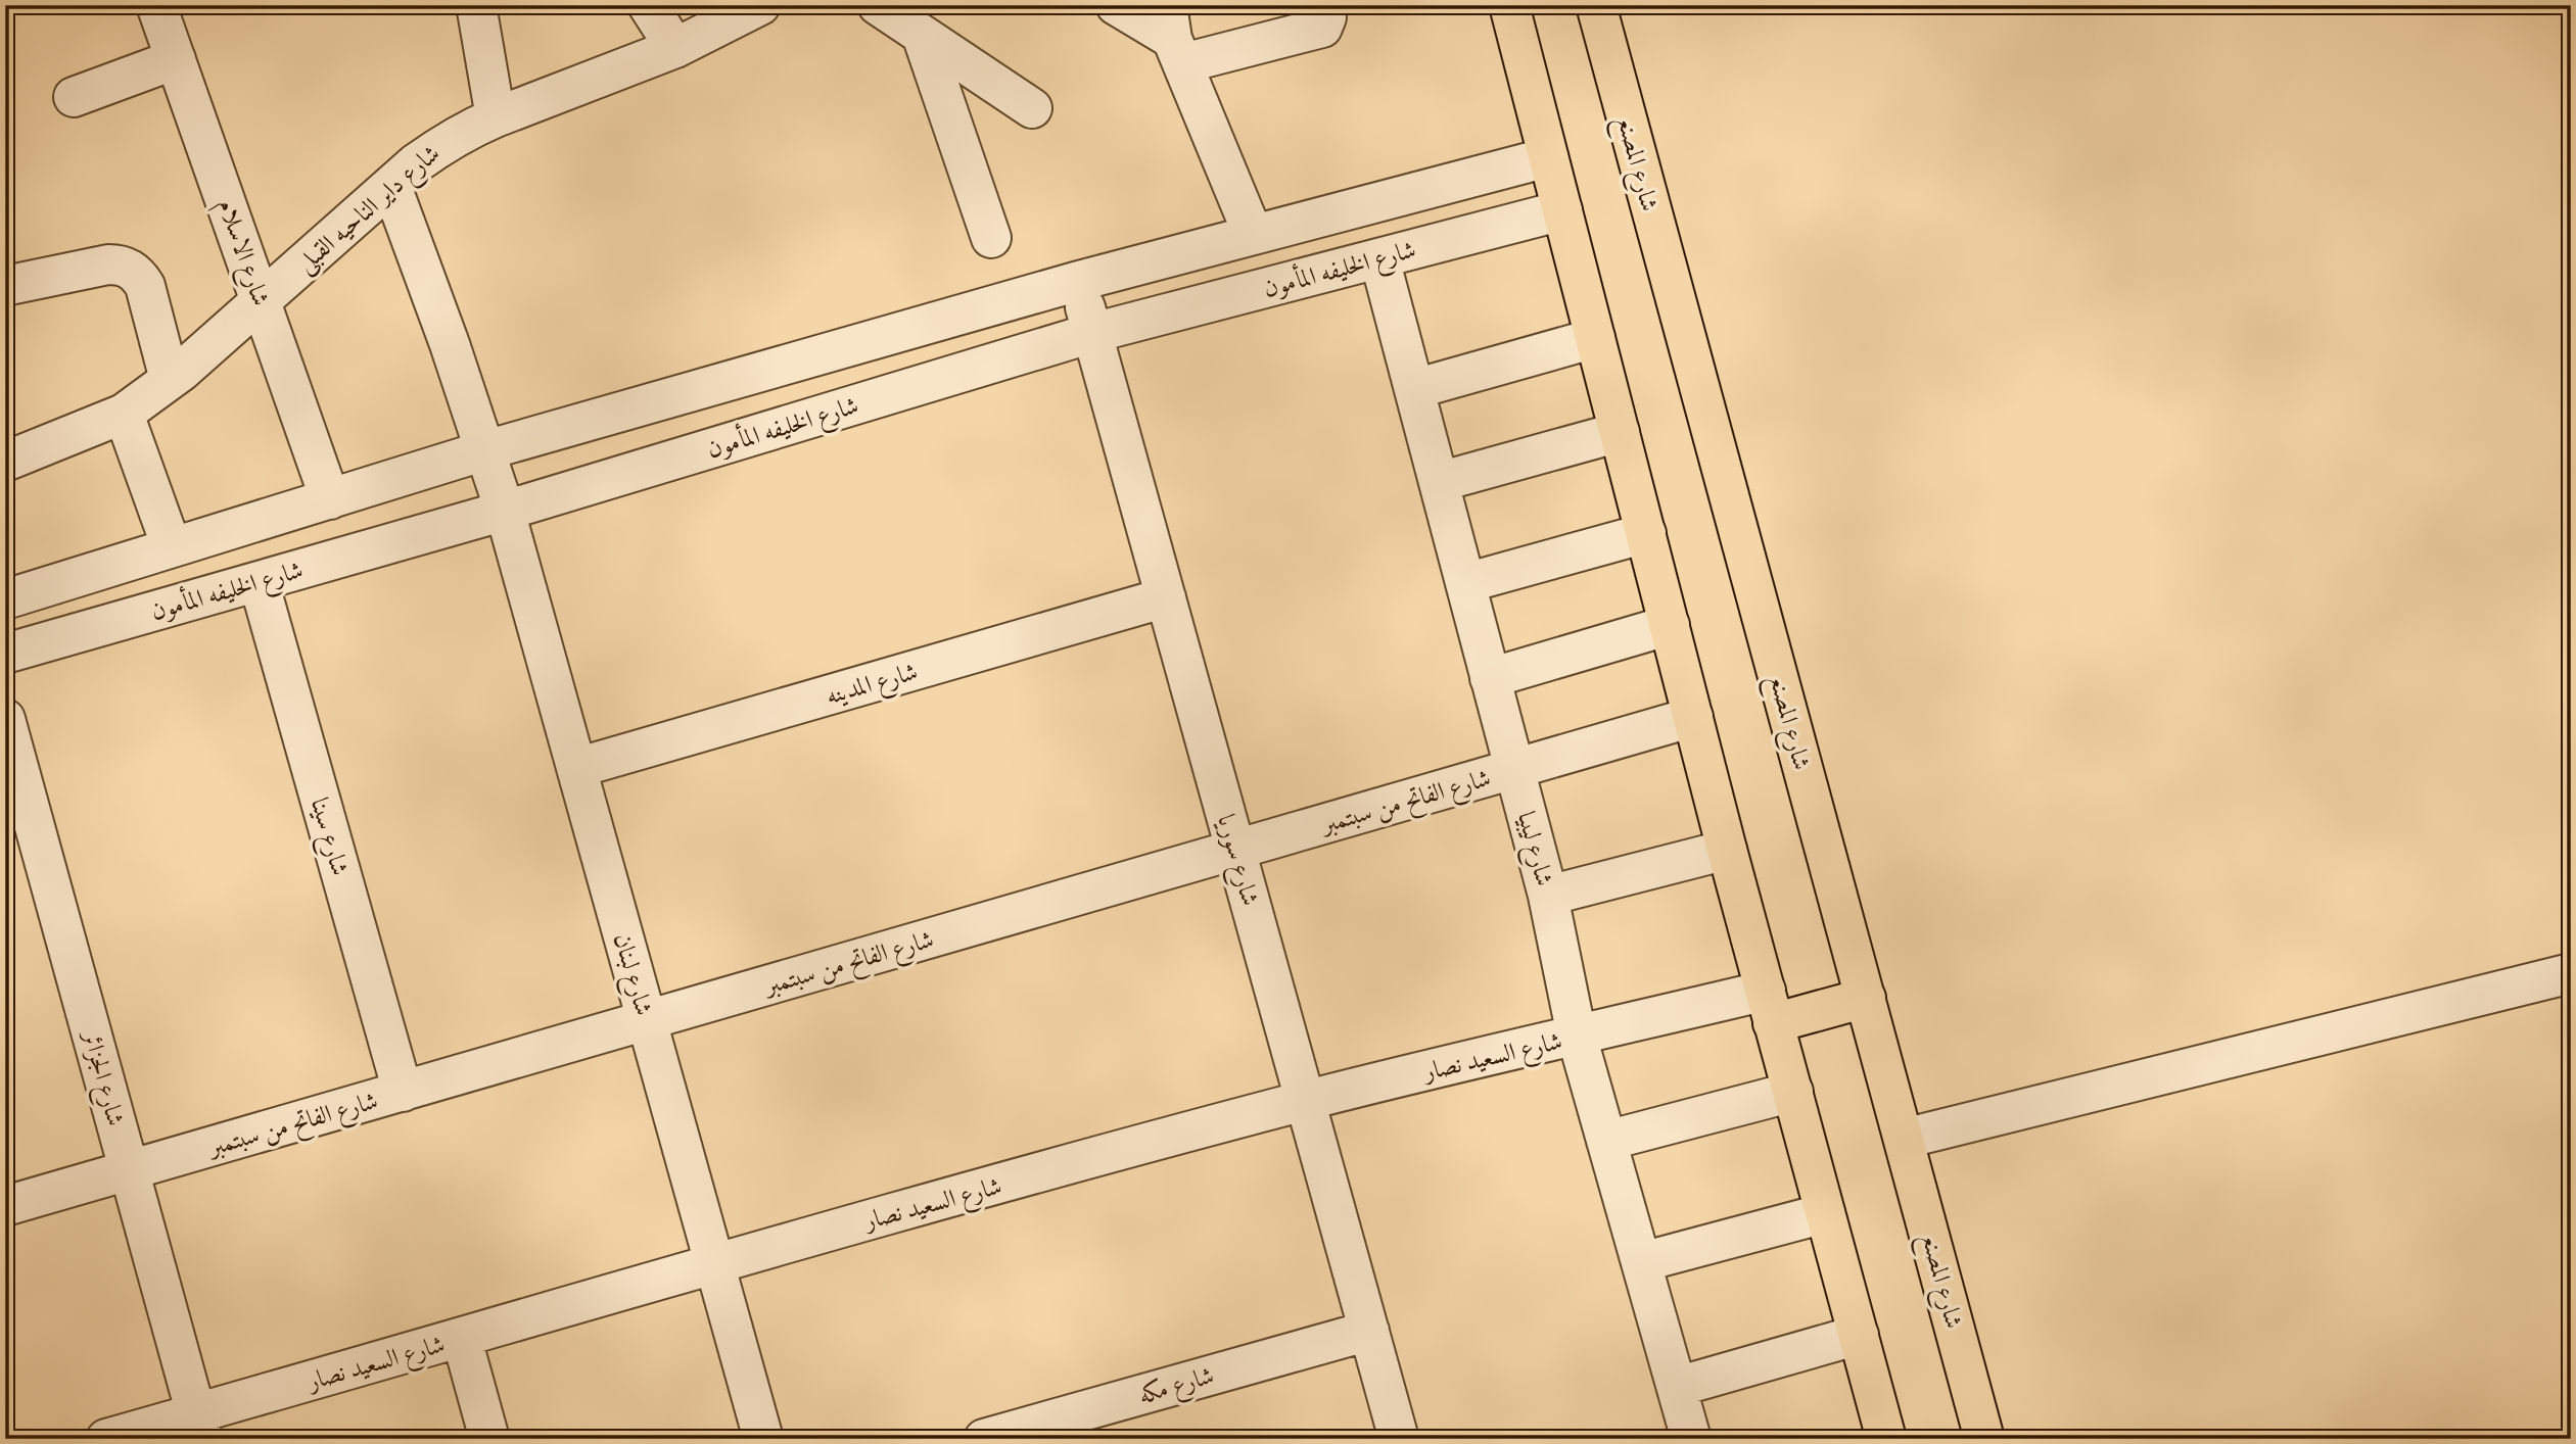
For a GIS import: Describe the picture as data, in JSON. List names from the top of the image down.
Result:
{
  "streets": {
    "main road": ["شارع المصنع"],
    "street": [
      "شارع داير الناحيه القبلى",
      "شارع الاسلام",
      "شارع الخليفه المأمون",
      "شارع المدينه",
      "شارع الفاتح من سبتمبر",
      "شارع سينا",
      "شارع ليبيا",
      "شارع سوريا",
      "شارع لبنان",
      "شارع السعيد نصار",
      "شارع الجزائر",
      "شارع مكه"
    ]
  },
  "crossings": [
    ["شارع داير الناحيه القبلى", "شارع الاسلام"],
    ["شارع داير الناحيه القبلى", "شارع لبنان"],
    ["شارع الخليفه المأمون", "شارع سينا"],
    ["شارع الخليفه المأمون", "شارع ليبيا"],
    ["شارع الخليفه المأمون", "شارع سوريا"],
    ["شارع الخليفه المأمون", "شارع لبنان"],
    ["شارع المدينه", "شارع سوريا"],
    ["شارع المدينه", "شارع لبنان"],
    ["شارع الفاتح من سبتمبر", "شارع سينا"],
    ["شارع الفاتح من سبتمبر", "شارع ليبيا"],
    ["شارع الفاتح من سبتمبر", "شارع سوريا"],
    ["شارع الفاتح من سبتمبر", "شارع لبنان"],
    ["شارع الفاتح من سبتمبر", "شارع الجزائر"],
    ["شارع ليبيا", "شارع السعيد نصار"],
    ["شارع سوريا", "شارع السعيد نصار"],
    ["شارع سوريا", "شارع مكه"],
    ["شارع لبنان", "شارع السعيد نصار"],
    ["شارع السعيد نصار", "شارع الجزائر"]
  ]
}
